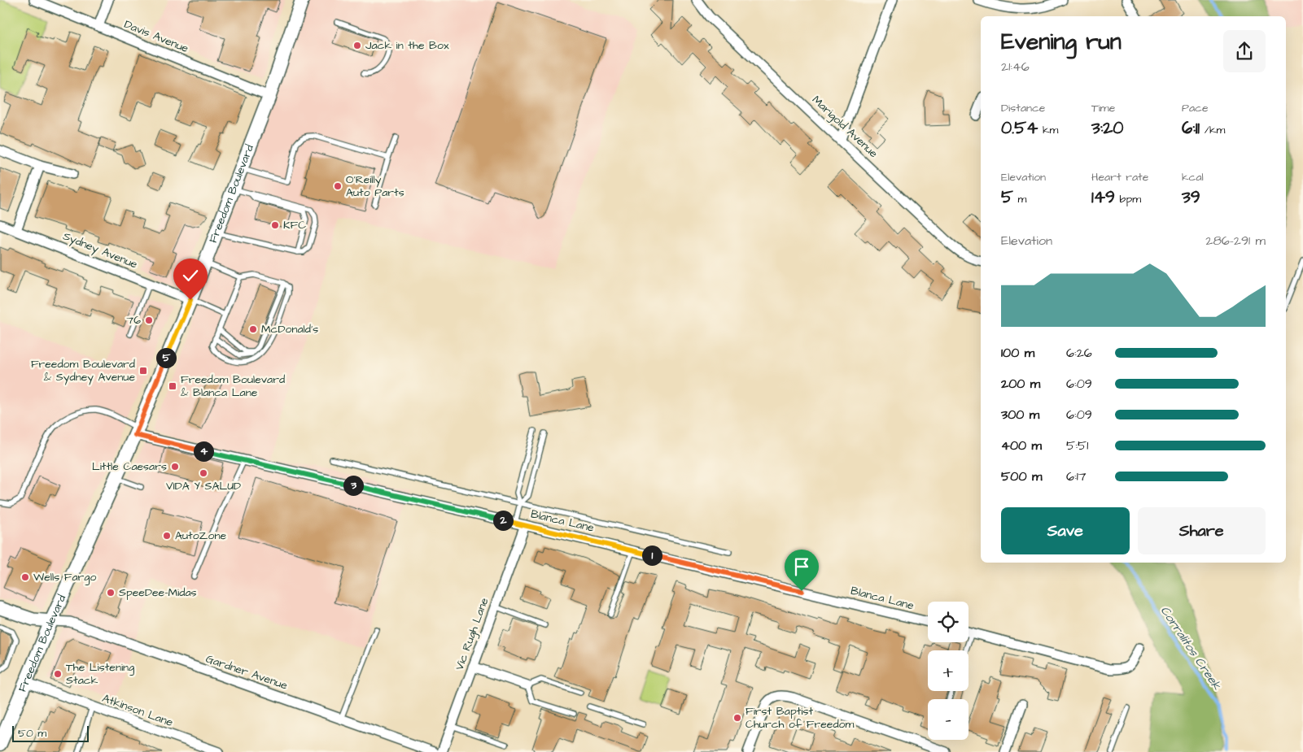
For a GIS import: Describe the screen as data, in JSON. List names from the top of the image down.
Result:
{
  "streets": {
    "main road": ["Freedom Boulevard"],
    "street": [
      "Davis Avenue",
      "Marigold Avenue",
      "Sydney Avenue",
      "Blanca Lane",
      "Vic Rugh Lane",
      "Gardner Avenue",
      "Atkinson Lane"
    ]
  },
  "crossings": [
    ["Davis Avenue", "Freedom Boulevard"],
    ["Freedom Boulevard", "Sydney Avenue"],
    ["Freedom Boulevard", "Blanca Lane"],
    ["Freedom Boulevard", "Gardner Avenue"],
    ["Freedom Boulevard", "Atkinson Lane"],
    ["Blanca Lane", "Vic Rugh Lane"]
  ],
  "water": ["Corralitos Creek"],
  "places": {
    "other": [
      "Jack in the Box",
      "O'Reilly Auto Parts",
      "KFC",
      "76",
      "McDonald's",
      "Little Caesars",
      "VIDA Y SALUD",
      "AutoZone",
      "Wells Fargo",
      "SpeeDee-Midas",
      "The Listening Stack",
      "First Baptist Church of Freedom"
    ],
    "transit": ["Freedom Boulevard & Sydney Avenue", "Freedom Boulevard & Blanca Lane"]
  },
  "scale_bar": "50 m",
  "page": {
    "heading": ["Evening run", "21:46"],
    "stats": [
      ["Distance", "0.54 km"],
      ["Time", "3:20"],
      ["Pace", "6:11 /km"],
      ["Elevation", "5 m"],
      ["Heart rate", "149 bpm"],
      ["kcal", "39"]
    ],
    "chart": ["Elevation", "286–291 m"],
    "list": [
      {
        "name": "100 m",
        "note": "6:26"
      },
      {
        "name": "200 m",
        "note": "6:09"
      },
      {
        "name": "300 m",
        "note": "6:09"
      },
      {
        "name": "400 m",
        "note": "5:51"
      },
      {
        "name": "500 m",
        "note": "6:17"
      }
    ],
    "pins": [
      "5",
      "4",
      "3",
      "2",
      "1"
    ],
    "buttons": ["Save", "Share"],
    "map_buttons": ["+", "−"],
    "scale": "50 m"
  }
}
